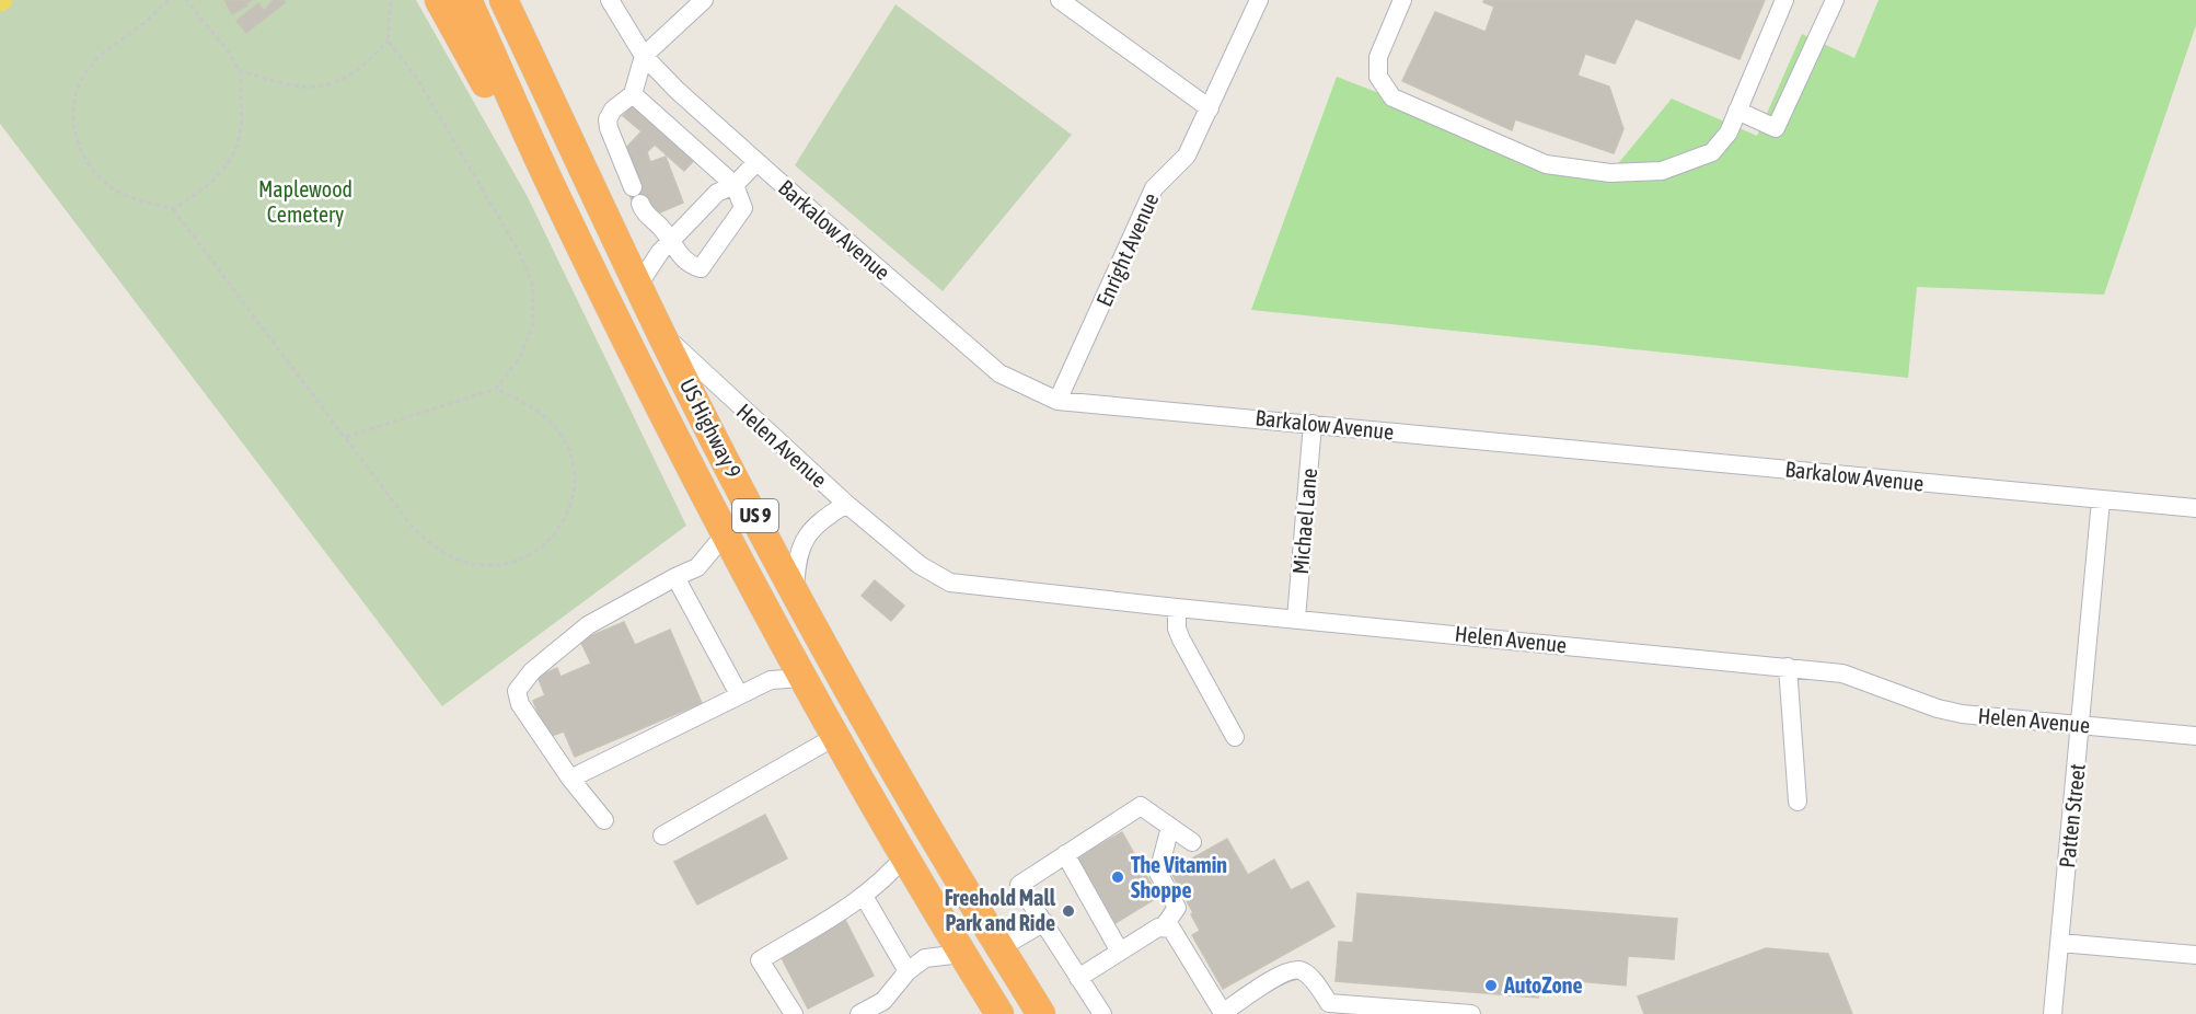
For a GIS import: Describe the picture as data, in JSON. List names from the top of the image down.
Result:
{
  "streets": {
    "highway": ["US Highway 9", "US 9"],
    "street": [
      "Barkalow Avenue",
      "Enright Avenue",
      "Helen Avenue",
      "Michael Lane",
      "Patten Street"
    ]
  },
  "crossings": [
    ["Barkalow Avenue", "Enright Avenue"],
    ["Barkalow Avenue", "Michael Lane"],
    ["Barkalow Avenue", "Patten Street"],
    ["US Highway 9", "Helen Avenue"],
    ["Helen Avenue", "Michael Lane"],
    ["Helen Avenue", "Patten Street"]
  ],
  "parks": ["Maplewood Cemetery"],
  "places": ["The Vitamin Shoppe", "Freehold Mall Park and Ride", "AutoZone"]
}
